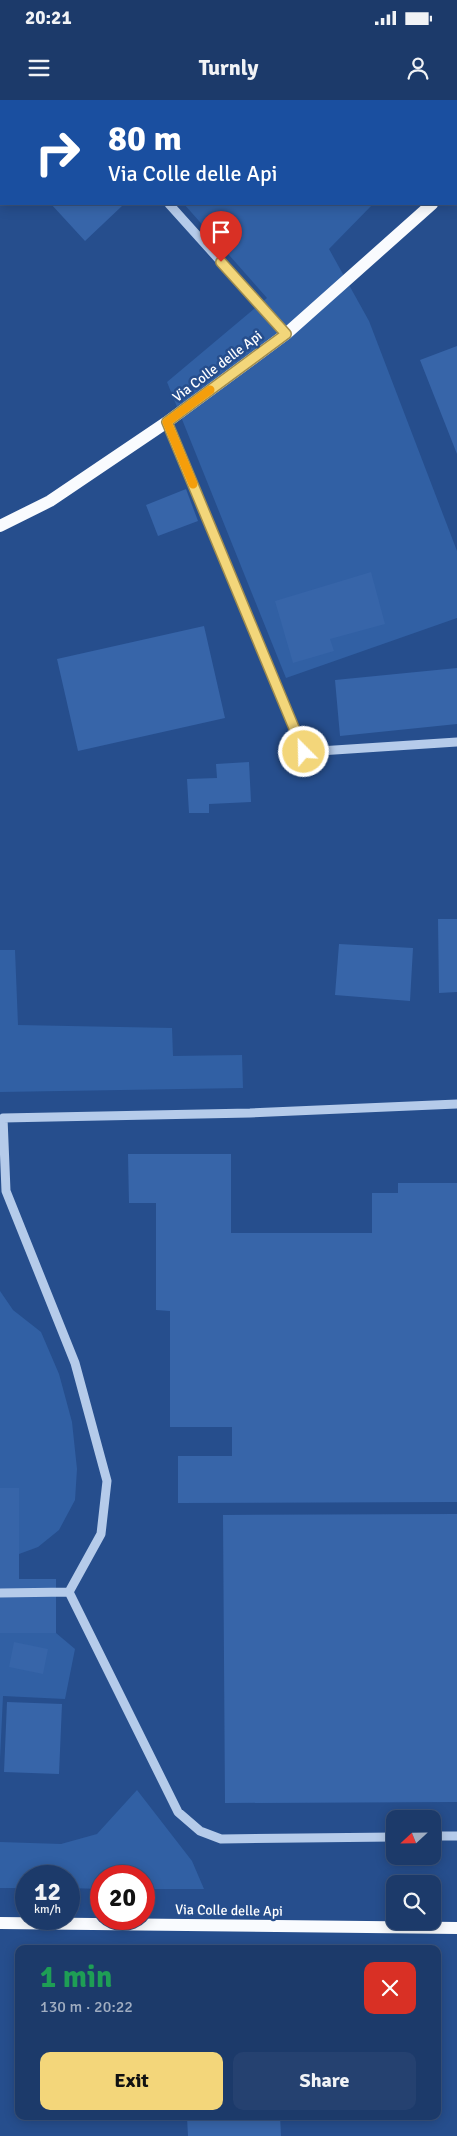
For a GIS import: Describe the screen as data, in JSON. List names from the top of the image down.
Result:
{
  "streets": {
    "main road": ["Via Colle delle Api"]
  },
  "north": "left",
  "page": {
    "status": "20:21",
    "header": "Turnly",
    "turn": ["80 m", "Via Colle delle Api"],
    "speed": "12 km/h",
    "limit": "20",
    "heading": ["1 min", "130 m · 20:22"],
    "buttons": ["Exit", "Share"]
  }
}
